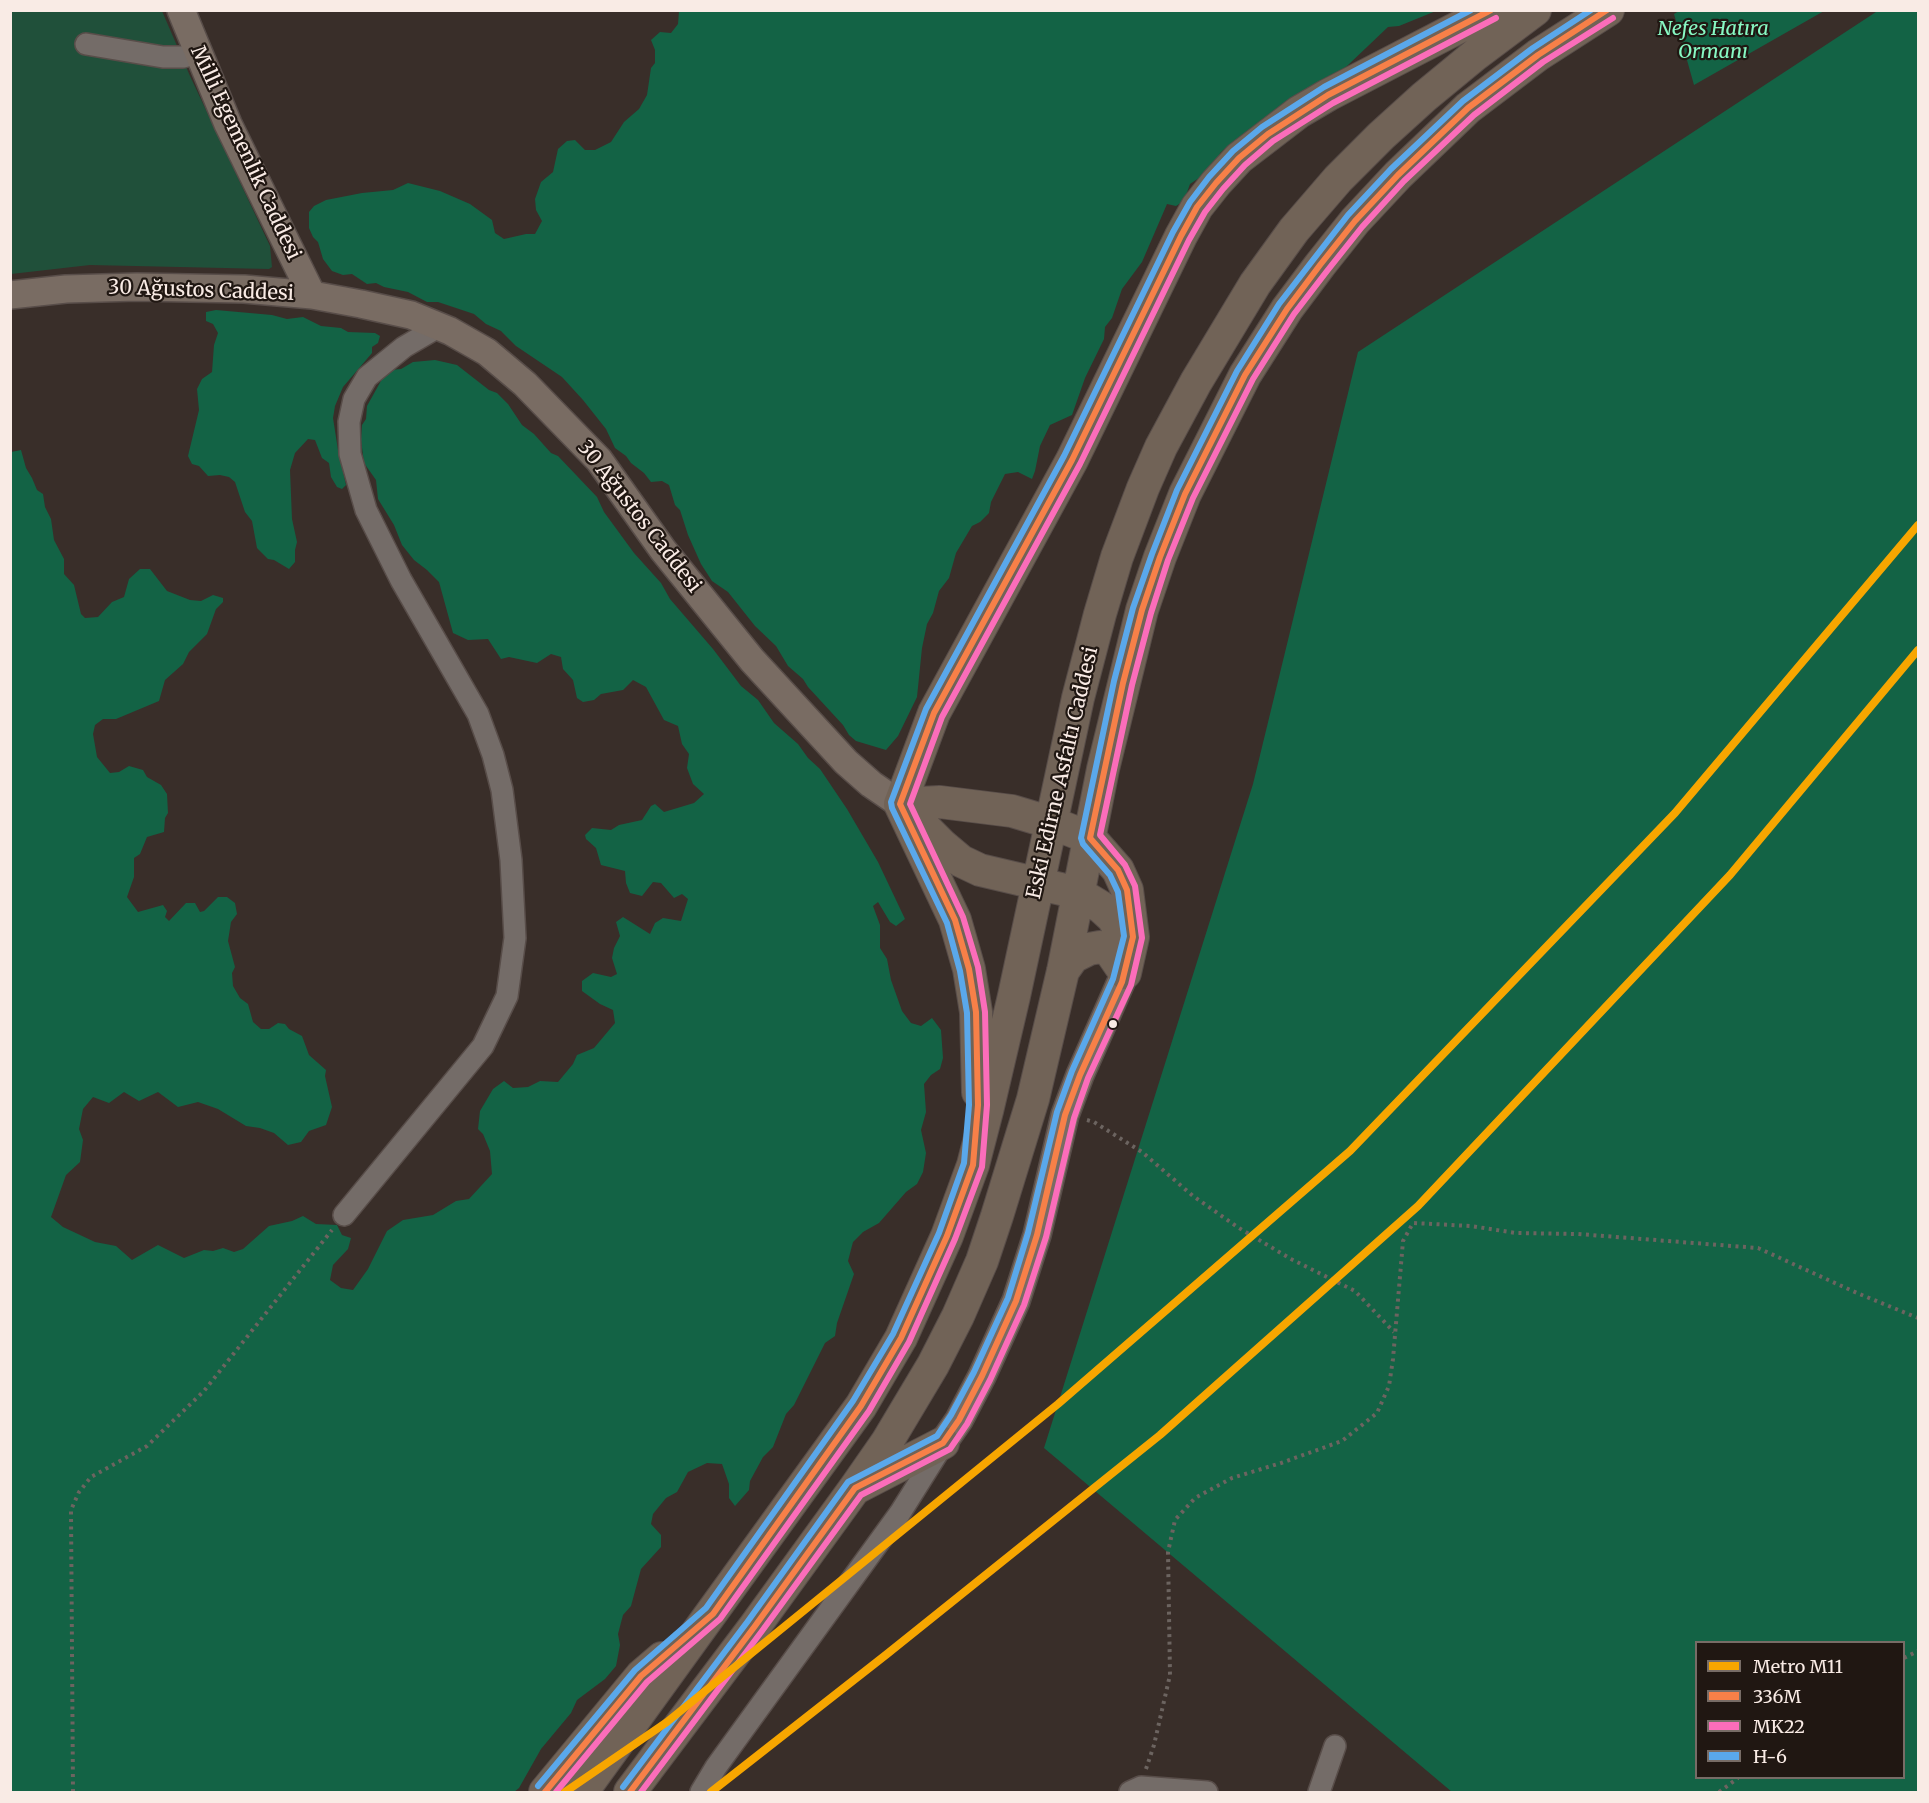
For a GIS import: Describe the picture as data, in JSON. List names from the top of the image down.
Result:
{
  "streets": {
    "highway": ["Eski Edirne Asfaltı Caddesi"],
    "main road": ["Milli Egemenlik Caddesi", "30 Ağustos Caddesi"]
  },
  "crossings": [
    ["Milli Egemenlik Caddesi", "30 Ağustos Caddesi"]
  ],
  "parks": ["Nefes Hatıra Ormanı"],
  "lines": [
    "transit line 336M",
    "transit line H-6",
    "transit line MK22",
    "metro line M11"
  ],
  "legend": [
    "Metro M11",
    "336M",
    "MK22",
    "H-6"
  ]
}
